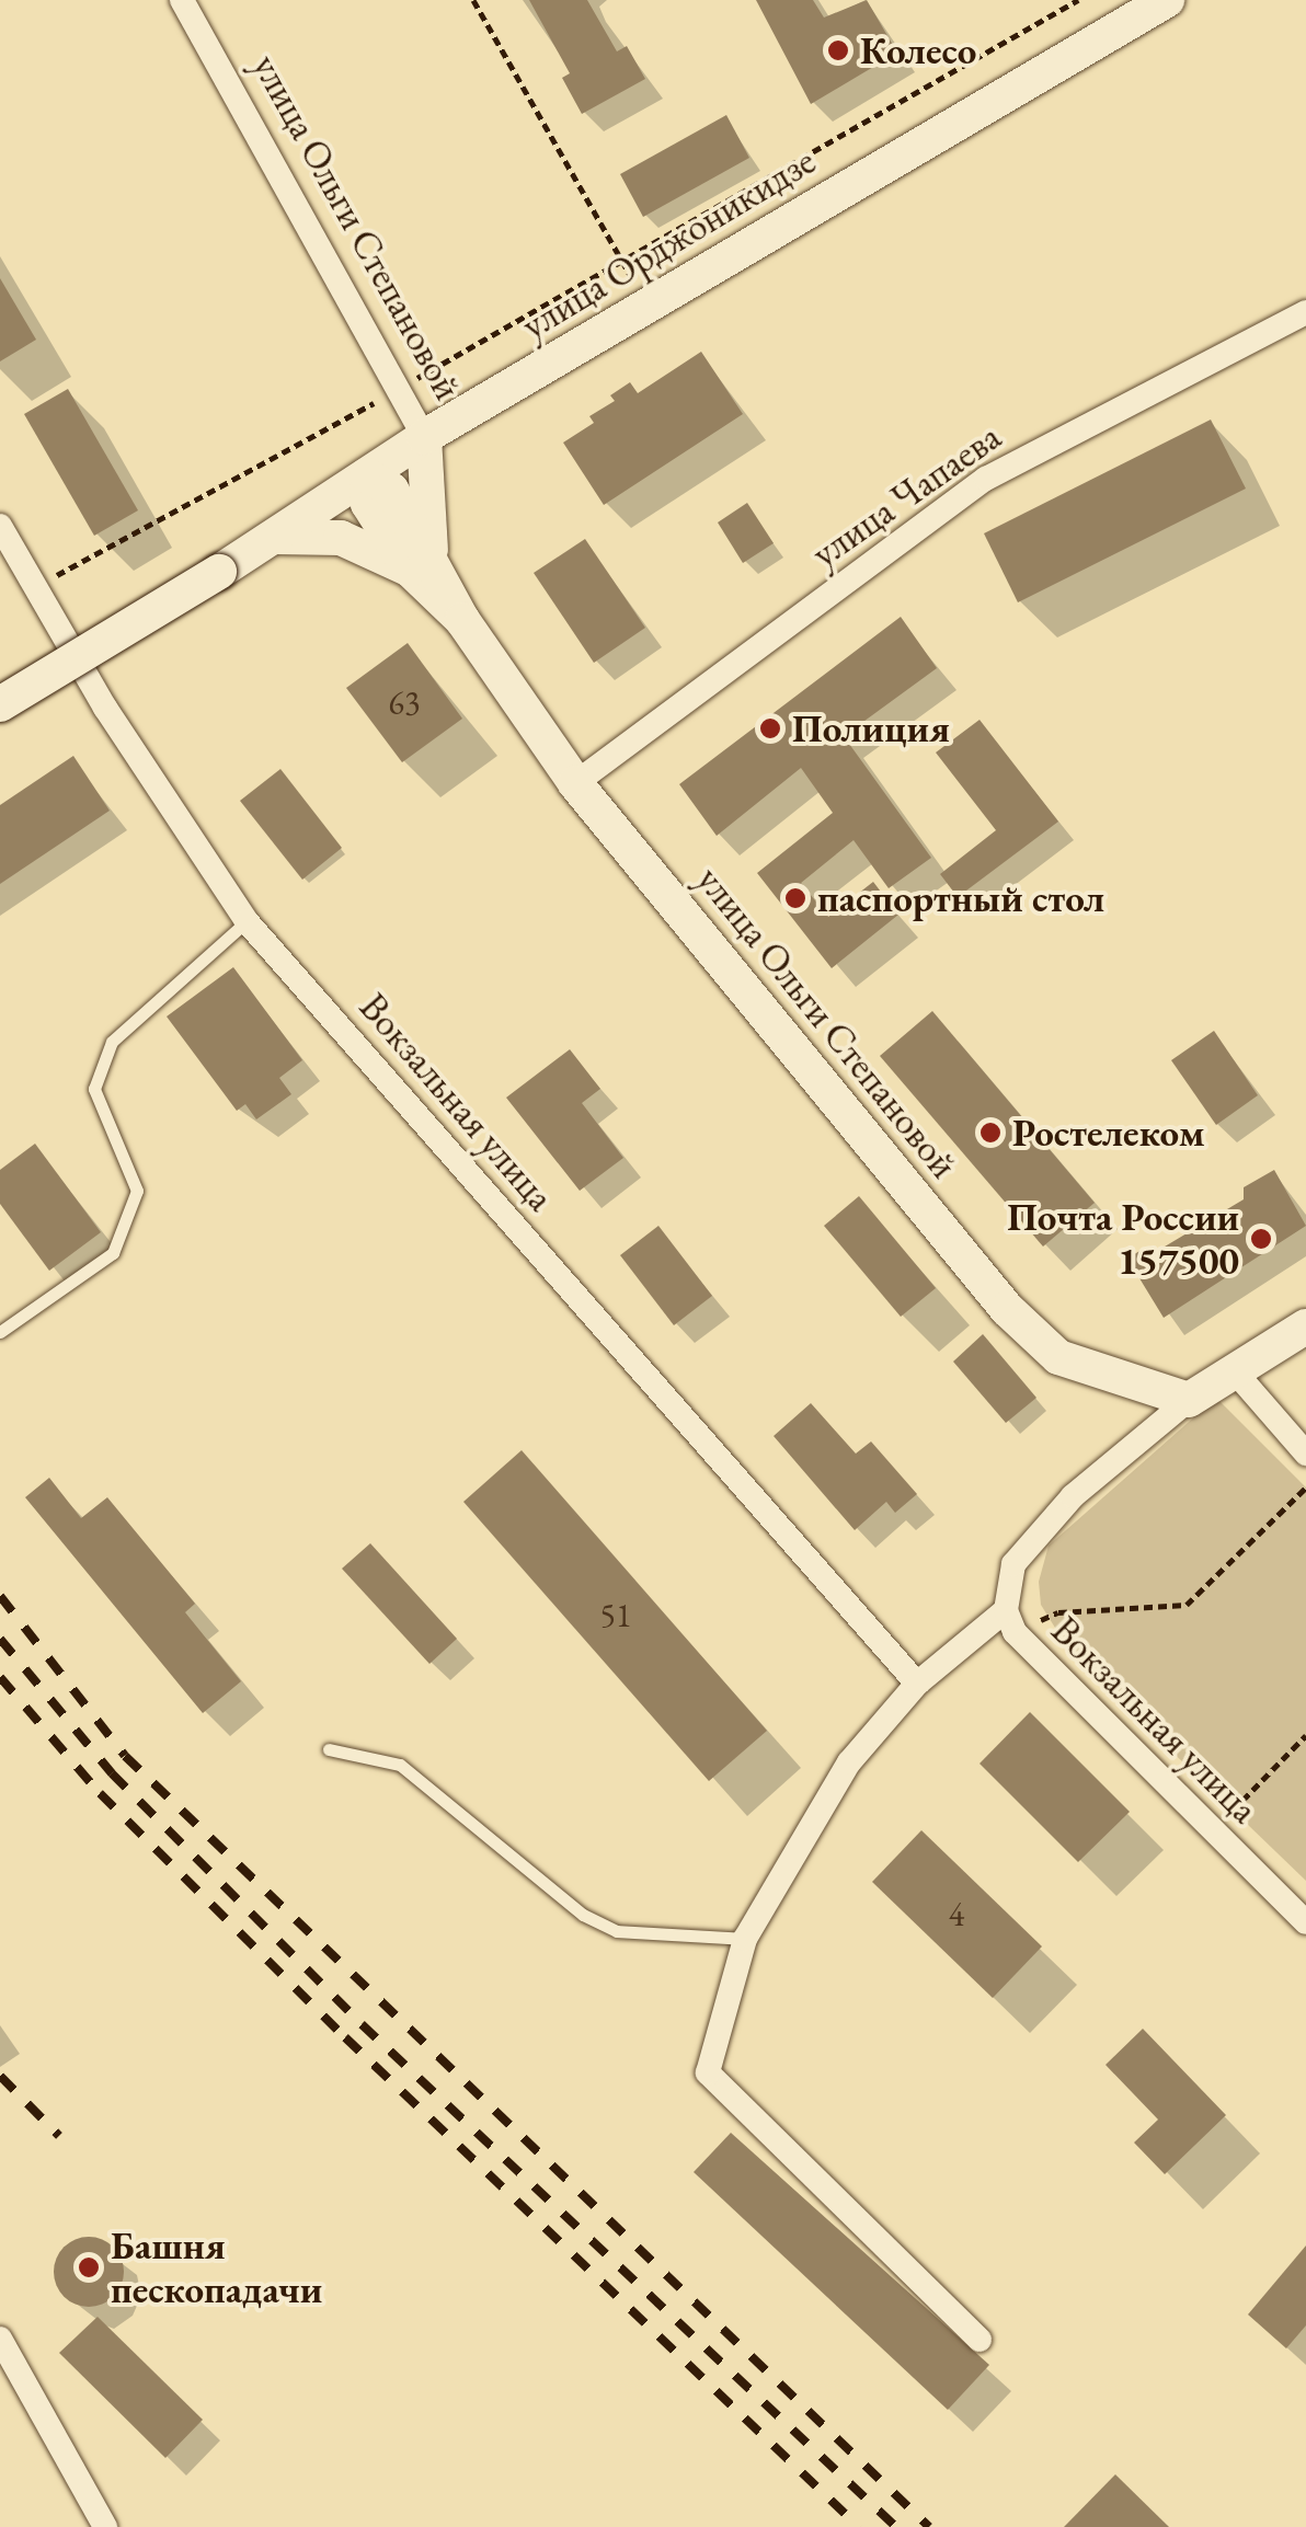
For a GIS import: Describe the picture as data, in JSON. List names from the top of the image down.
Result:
{
  "streets": {
    "main road": ["улица Ольги Степановой", "улица Орджоникидзе"],
    "street": ["улица Чапаева", "Вокзальная улица"]
  },
  "crossings": [
    ["улица Ольги Степановой", "улица Орджоникидзе"],
    ["улица Ольги Степановой", "улица Чапаева"]
  ],
  "places": [
    "Колесо",
    "Полиция",
    "паспортный стол",
    "Ростелеком",
    "Почта России 157500",
    "Башня пескопадачи"
  ],
  "house_numbers": ["63", "51", "4"]
}
